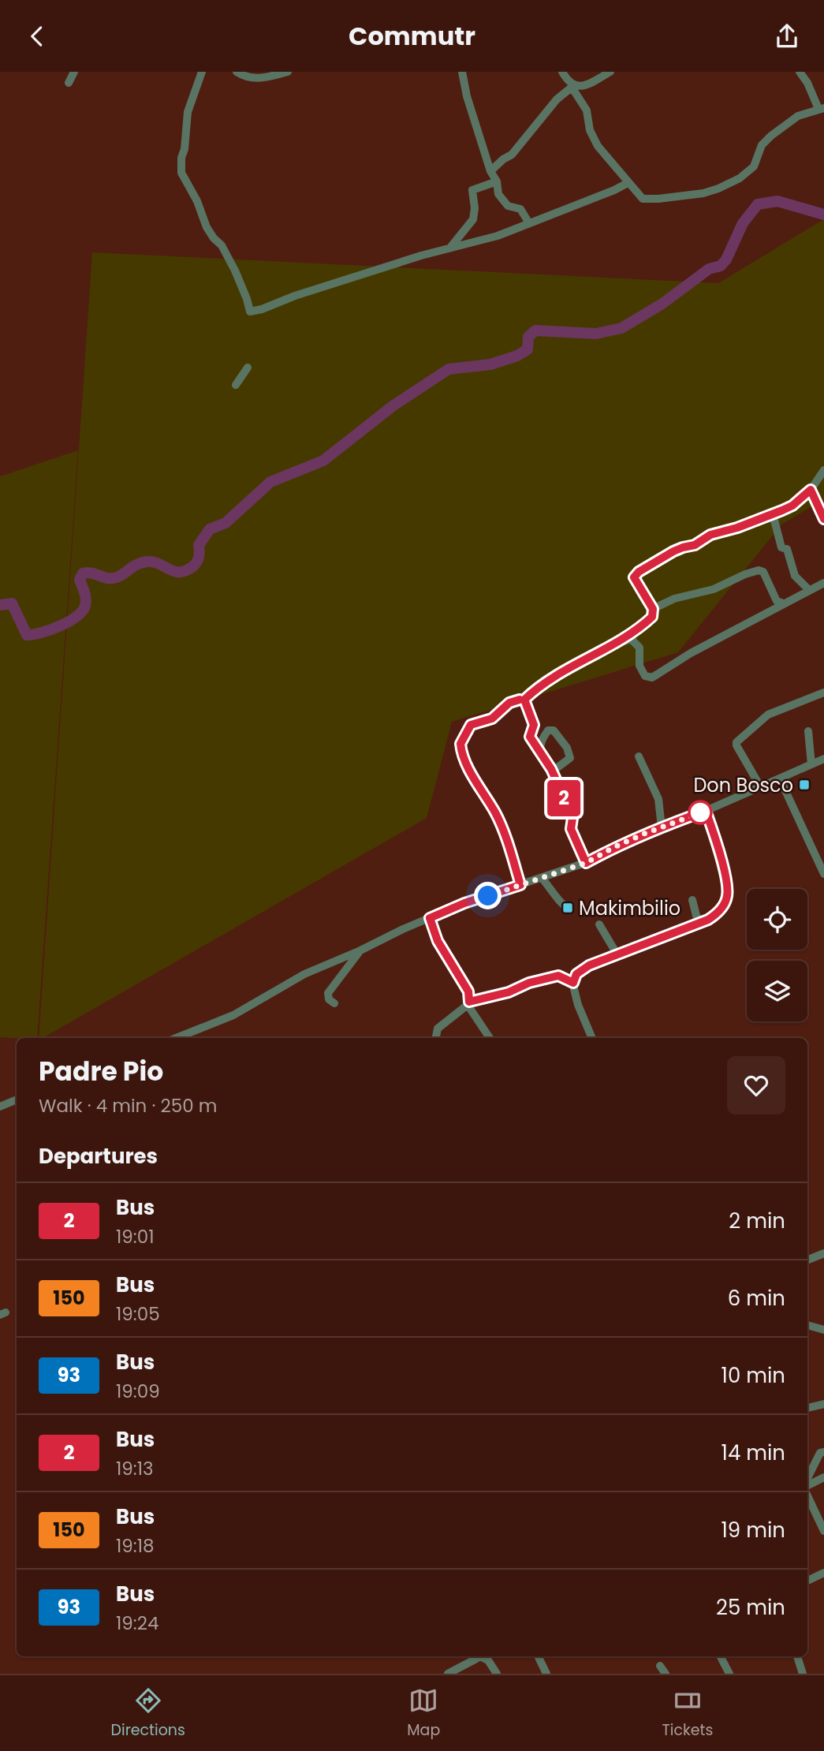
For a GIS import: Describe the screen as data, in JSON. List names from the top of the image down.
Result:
{
  "places": {
    "transit": ["Don Bosco", "Makimbilio"]
  },
  "lines": ["bus line 2"],
  "page": {
    "header": "Commutr",
    "on_map": "2",
    "heading": [
      ["Padre Pio", "Walk · 4 min · 250 m"],
      "Departures"
    ],
    "list": [
      {
        "mark": "2",
        "name": "Bus",
        "note": "19:01",
        "value": "2 min"
      },
      {
        "mark": "150",
        "name": "Bus",
        "note": "19:05",
        "value": "6 min"
      },
      {
        "mark": "93",
        "name": "Bus",
        "note": "19:09",
        "value": "10 min"
      },
      {
        "mark": "2",
        "name": "Bus",
        "note": "19:13",
        "value": "14 min"
      },
      {
        "mark": "150",
        "name": "Bus",
        "note": "19:18",
        "value": "19 min"
      },
      {
        "mark": "93",
        "name": "Bus",
        "note": "19:24",
        "value": "25 min"
      }
    ],
    "tabs": ["Directions", "Map", "Tickets"]
  }
}
